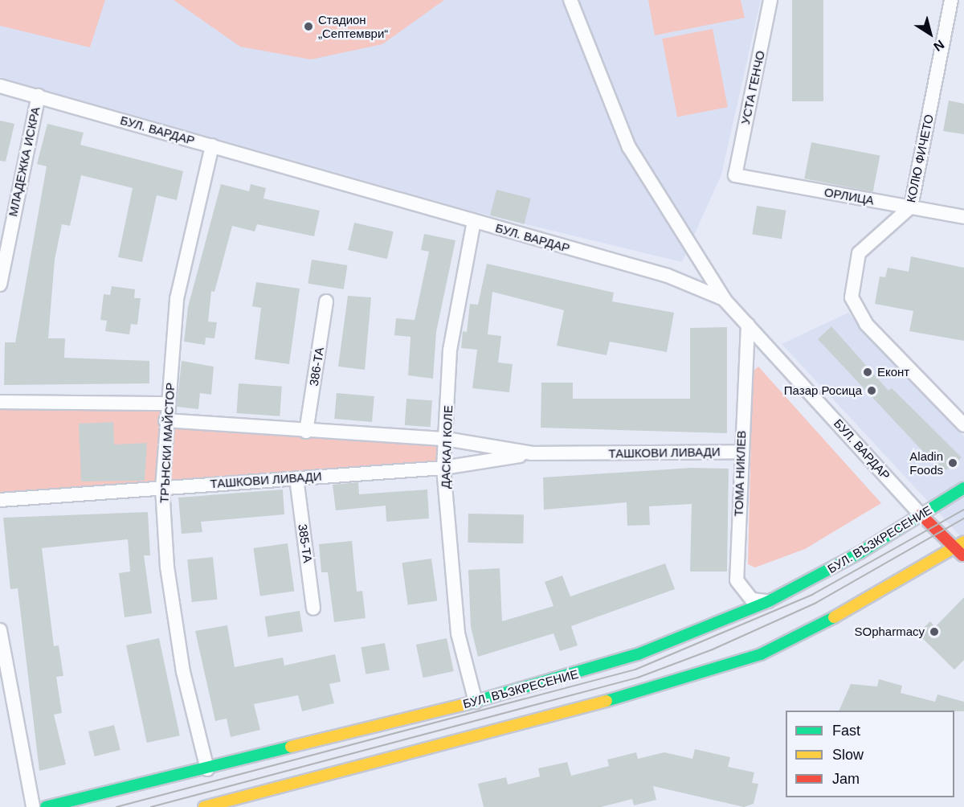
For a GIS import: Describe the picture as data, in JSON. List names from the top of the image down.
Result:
{
  "streets": {
    "main road": ["БУЛ. ВАРДАР", "БУЛ. ВЪЗКРЕСЕНИЕ"],
    "street": [
      "УСТА ГЕНЧО",
      "КОЛЮ ФИЧЕТО",
      "МЛАДЕЖКА ИСКРА",
      "ОРЛИЦА",
      "386-ТА",
      "ТРЪНСКИ МАЙСТОР",
      "ДАСКАЛ КОЛЕ",
      "ТАШКОВИ ЛИВАДИ",
      "ТОМА НИКЛЕВ",
      "385-ТА"
    ]
  },
  "crossings": [
    ["УСТА ГЕНЧО", "ОРЛИЦА"],
    ["БУЛ. ВАРДАР", "МЛАДЕЖКА ИСКРА"],
    ["БУЛ. ВАРДАР", "ТРЪНСКИ МАЙСТОР"],
    ["БУЛ. ВАРДАР", "ДАСКАЛ КОЛЕ"],
    ["БУЛ. ВАРДАР", "ТОМА НИКЛЕВ"],
    ["БУЛ. ВАРДАР", "БУЛ. ВЪЗКРЕСЕНИЕ"],
    ["КОЛЮ ФИЧЕТО", "ОРЛИЦА"],
    ["386-ТА", "ТАШКОВИ ЛИВАДИ"],
    ["ТРЪНСКИ МАЙСТОР", "ТАШКОВИ ЛИВАДИ"],
    ["ТРЪНСКИ МАЙСТОР", "БУЛ. ВЪЗКРЕСЕНИЕ"],
    ["ДАСКАЛ КОЛЕ", "ТАШКОВИ ЛИВАДИ"],
    ["ДАСКАЛ КОЛЕ", "БУЛ. ВЪЗКРЕСЕНИЕ"],
    ["ТАШКОВИ ЛИВАДИ", "ТОМА НИКЛЕВ"],
    ["ТАШКОВИ ЛИВАДИ", "385-ТА"],
    ["ТОМА НИКЛЕВ", "БУЛ. ВЪЗКРЕСЕНИЕ"]
  ],
  "places": [
    "Стадион „Септември“",
    "Еконт",
    "Пазар Росица",
    "Aladin Foods",
    "SOpharmacy"
  ],
  "legend": ["Fast", "Slow", "Jam"],
  "north": "bottom right"
}
